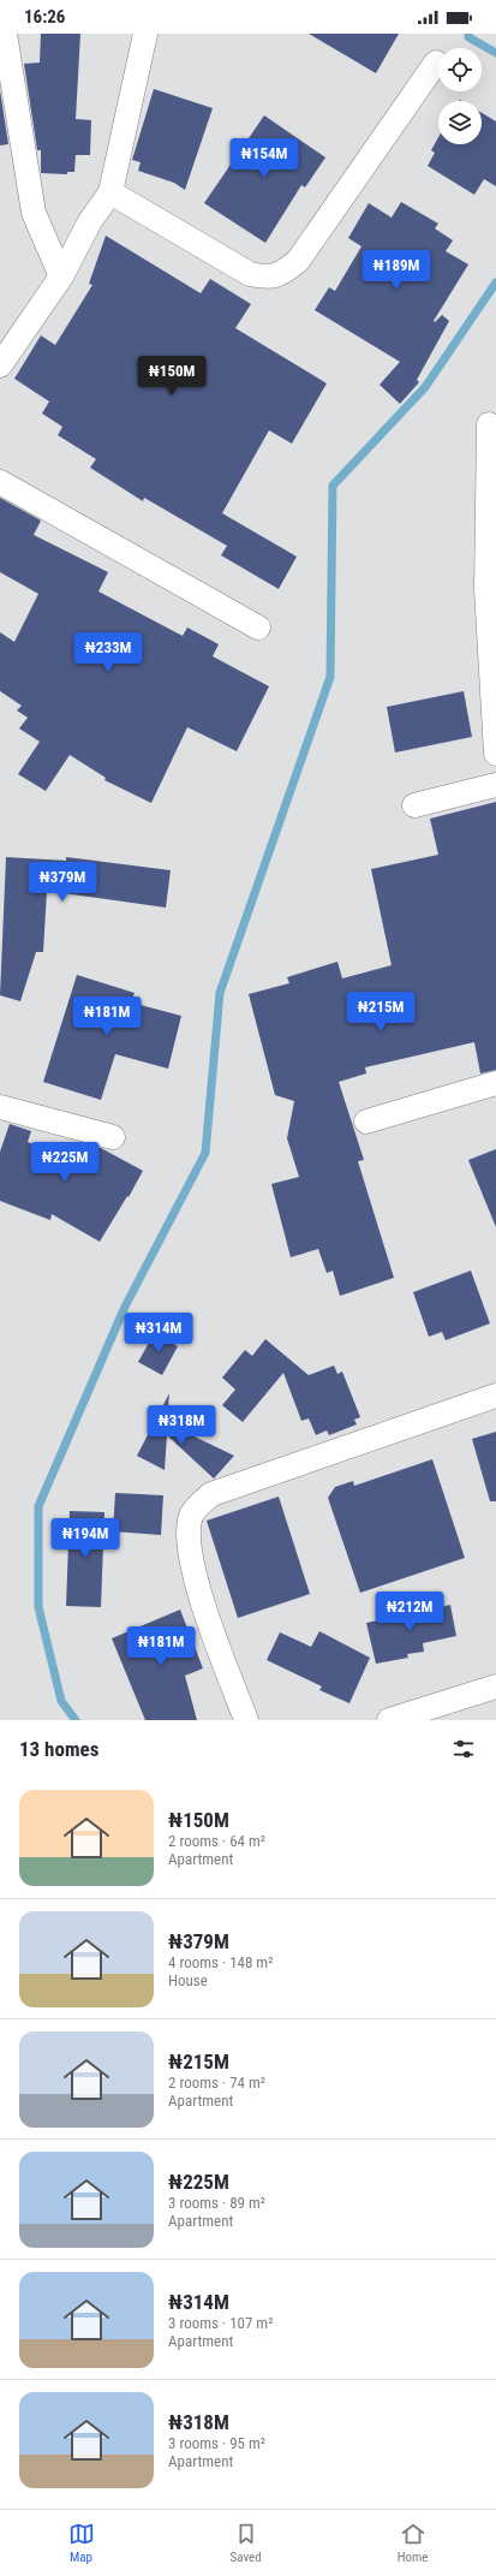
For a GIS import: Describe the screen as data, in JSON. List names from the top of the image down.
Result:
{
  "page": {
    "status": "16:26",
    "price": [
      "₦154M",
      "₦189M",
      "₦150M",
      "₦233M",
      "₦379M",
      "₦215M",
      "₦181M",
      "₦225M",
      "₦314M",
      "₦318M",
      "₦194M",
      "₦212M",
      "₦181M"
    ],
    "heading": "13 homes",
    "list": [
      {
        "name": "₦150M",
        "note": "2 rooms · 64 m² · Apartment"
      },
      {
        "name": "₦379M",
        "note": "4 rooms · 148 m² · House"
      },
      {
        "name": "₦215M",
        "note": "2 rooms · 74 m² · Apartment"
      },
      {
        "name": "₦225M",
        "note": "3 rooms · 89 m² · Apartment"
      },
      {
        "name": "₦314M",
        "note": "3 rooms · 107 m² · Apartment"
      },
      {
        "name": "₦318M",
        "note": "3 rooms · 95 m² · Apartment"
      }
    ],
    "tabs": ["Map", "Saved", "Home"]
  }
}
